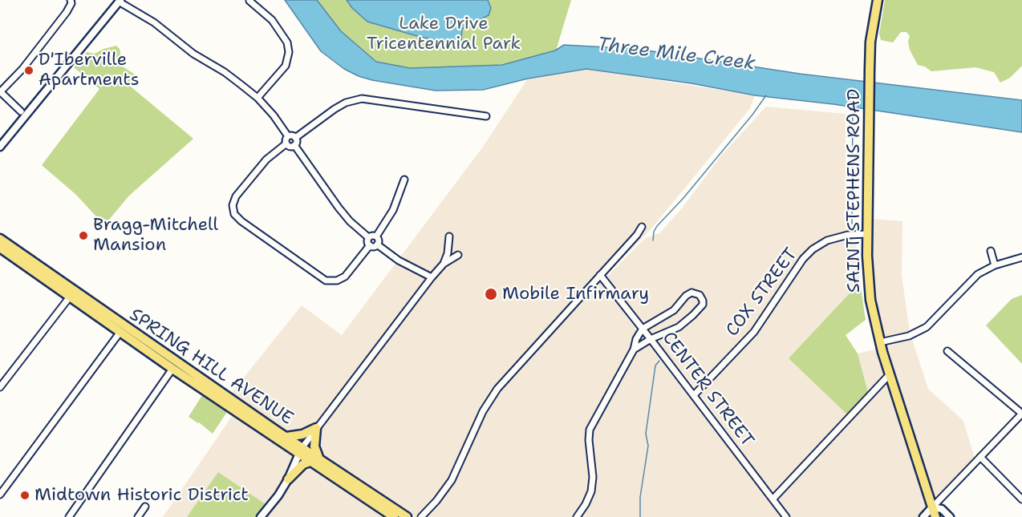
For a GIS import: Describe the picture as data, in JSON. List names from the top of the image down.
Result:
{
  "streets": {
    "main road": ["SAINT STEPHENS ROAD", "SPRING HILL AVENUE"],
    "street": ["COX STREET", "CENTER STREET"]
  },
  "crossings": [
    ["SAINT STEPHENS ROAD", "COX STREET"],
    ["COX STREET", "CENTER STREET"]
  ],
  "water": ["Three Mile Creek"],
  "parks": ["Lake Drive Tricentennial Park"],
  "places": [
    "D'Iberville Apartments",
    "Bragg-Mitchell Mansion",
    "Mobile Infirmary",
    "Midtown Historic District"
  ]
}
